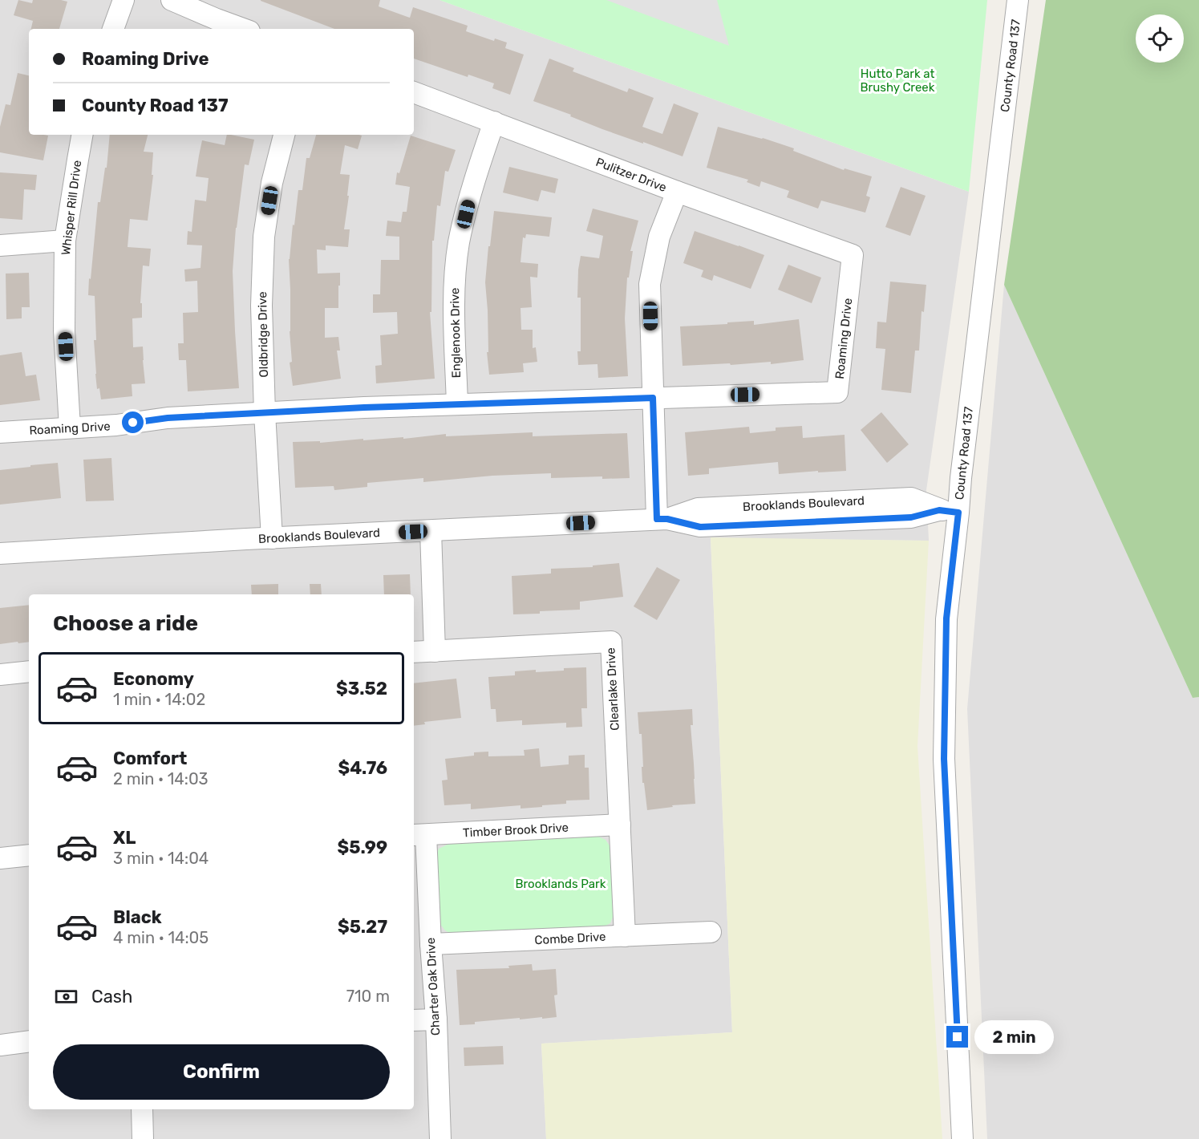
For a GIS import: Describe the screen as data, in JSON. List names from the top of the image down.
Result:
{
  "streets": {
    "street": [
      "County Road 137",
      "Pulitzer Drive",
      "Whisper Rill Drive",
      "Englenook Drive",
      "Oldbridge Drive",
      "Roaming Drive",
      "Brooklands Boulevard",
      "Clearlake Drive",
      "Timber Brook Drive",
      "Combe Drive",
      "Charter Oak Drive"
    ]
  },
  "crossings": [
    ["County Road 137", "Brooklands Boulevard"],
    ["Pulitzer Drive", "Englenook Drive"],
    ["Pulitzer Drive", "Roaming Drive"],
    ["Whisper Rill Drive", "Roaming Drive"],
    ["Englenook Drive", "Roaming Drive"],
    ["Oldbridge Drive", "Roaming Drive"],
    ["Oldbridge Drive", "Brooklands Boulevard"],
    ["Clearlake Drive", "Timber Brook Drive"],
    ["Clearlake Drive", "Combe Drive"],
    ["Timber Brook Drive", "Charter Oak Drive"],
    ["Combe Drive", "Charter Oak Drive"]
  ],
  "parks": ["Hutto Park at Brushy Creek", "Brooklands Park"],
  "page": {
    "banner": ["Roaming Drive", "County Road 137"],
    "heading": "Choose a ride",
    "list": [
      {
        "name": "Economy",
        "note": "1 min · 14:02",
        "value": "$3.52"
      },
      {
        "name": "Comfort",
        "note": "2 min · 14:03",
        "value": "$4.76"
      },
      {
        "name": "XL",
        "note": "3 min · 14:04",
        "value": "$5.99"
      },
      {
        "name": "Black",
        "note": "4 min · 14:05",
        "value": "$5.27"
      }
    ],
    "pay": ["Cash", "710 m"],
    "bubble": "2 min",
    "buttons": "Confirm"
  }
}
